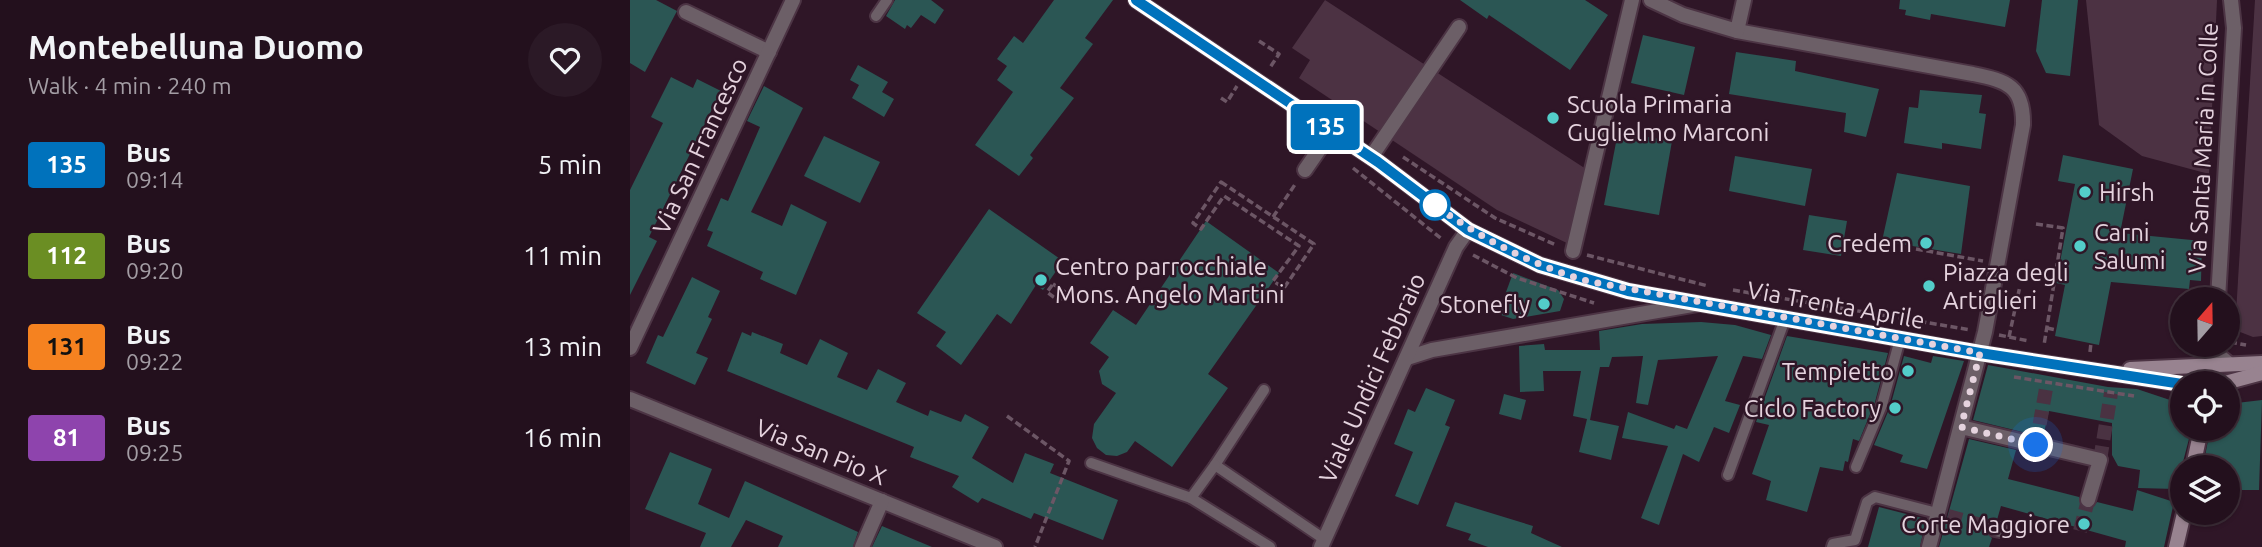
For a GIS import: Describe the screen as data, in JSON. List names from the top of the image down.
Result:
{
  "streets": {
    "main road": ["Via Trenta Aprile"],
    "street": [
      "Via San Francesco",
      "Via Santa Maria in Colle",
      "Viale Undici Febbraio",
      "Via San Pio X"
    ]
  },
  "crossings": [
    ["Via Trenta Aprile", "Viale Undici Febbraio"]
  ],
  "places": [
    "Scuola Primaria Guglielmo Marconi",
    "Hirsh",
    "Credem",
    "Carni Salumi",
    "Centro parrocchiale Mons. Angelo Martini",
    "Piazza degli Artiglieri",
    "Stonefly",
    "Tempietto",
    "Ciclo Factory",
    "Corte Maggiore"
  ],
  "lines": ["bus line 135"],
  "north": "top",
  "page": {
    "heading": ["Montebelluna Duomo", "Walk · 4 min · 240 m"],
    "on_map": "135",
    "list": [
      {
        "mark": "135",
        "name": "Bus",
        "note": "09:14",
        "value": "5 min"
      },
      {
        "mark": "112",
        "name": "Bus",
        "note": "09:20",
        "value": "11 min"
      },
      {
        "mark": "131",
        "name": "Bus",
        "note": "09:22",
        "value": "13 min"
      },
      {
        "mark": "81",
        "name": "Bus",
        "note": "09:25",
        "value": "16 min"
      }
    ]
  }
}
